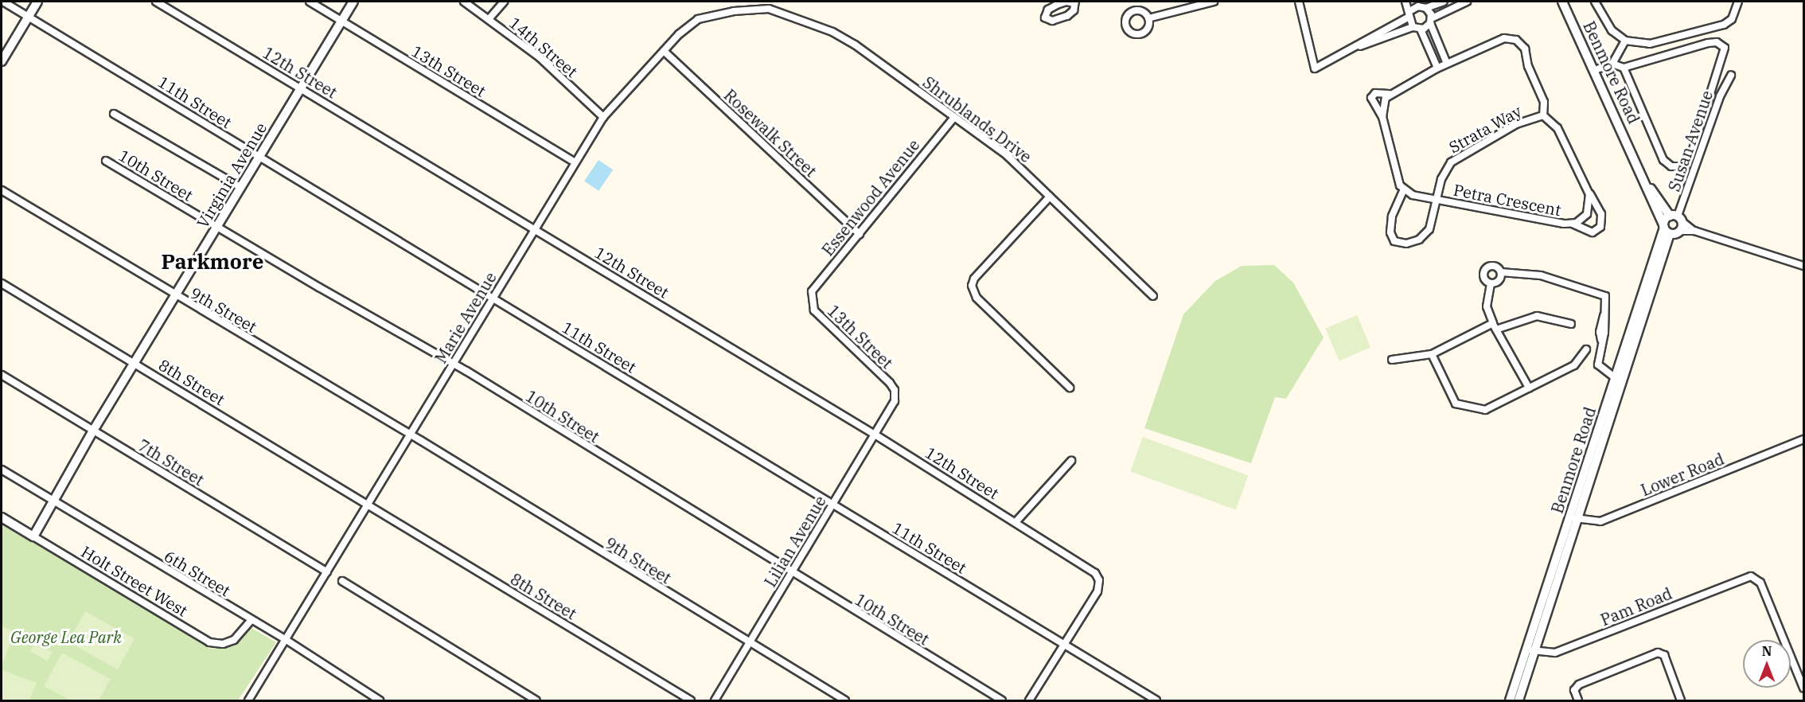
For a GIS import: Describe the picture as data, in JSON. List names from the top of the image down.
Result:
{
  "streets": {
    "street": [
      "14th Street",
      "13th Street",
      "12th Street",
      "Benmore Road",
      "11th Street",
      "Shrublands Drive",
      "Strata Way",
      "Rosewalk Street",
      "Susan Avenue",
      "10th Street",
      "Virginia Avenue",
      "Essenwood Avenue",
      "Petra Crescent",
      "9th Street",
      "Marie Avenue",
      "8th Street",
      "7th Street",
      "Lower Road",
      "Lilian Avenue",
      "6th Street",
      "Holt Street West",
      "Pam Road"
    ]
  },
  "crossings": [
    ["14th Street", "Marie Avenue"],
    ["13th Street", "Virginia Avenue"],
    ["13th Street", "Essenwood Avenue"],
    ["13th Street", "Marie Avenue"],
    ["13th Street", "Lilian Avenue"],
    ["12th Street", "11th Street"],
    ["12th Street", "Virginia Avenue"],
    ["12th Street", "Marie Avenue"],
    ["12th Street", "Lilian Avenue"],
    ["Benmore Road", "Susan Avenue"],
    ["Benmore Road", "Lower Road"],
    ["Benmore Road", "Pam Road"],
    ["11th Street", "Virginia Avenue"],
    ["11th Street", "Marie Avenue"],
    ["11th Street", "Lilian Avenue"],
    ["Shrublands Drive", "Essenwood Avenue"],
    ["Shrublands Drive", "Marie Avenue"],
    ["Strata Way", "Petra Crescent"],
    ["Rosewalk Street", "Essenwood Avenue"],
    ["Rosewalk Street", "Marie Avenue"],
    ["10th Street", "Virginia Avenue"],
    ["10th Street", "Marie Avenue"],
    ["10th Street", "Lilian Avenue"],
    ["Virginia Avenue", "9th Street"],
    ["Virginia Avenue", "8th Street"],
    ["Virginia Avenue", "7th Street"],
    ["Virginia Avenue", "6th Street"],
    ["Virginia Avenue", "Holt Street West"],
    ["9th Street", "Marie Avenue"],
    ["9th Street", "Lilian Avenue"],
    ["Marie Avenue", "8th Street"],
    ["Marie Avenue", "7th Street"],
    ["Marie Avenue", "6th Street"],
    ["6th Street", "Holt Street West"]
  ],
  "districts": ["Parkmore"],
  "parks": ["George Lea Park"],
  "north": "top"
}
